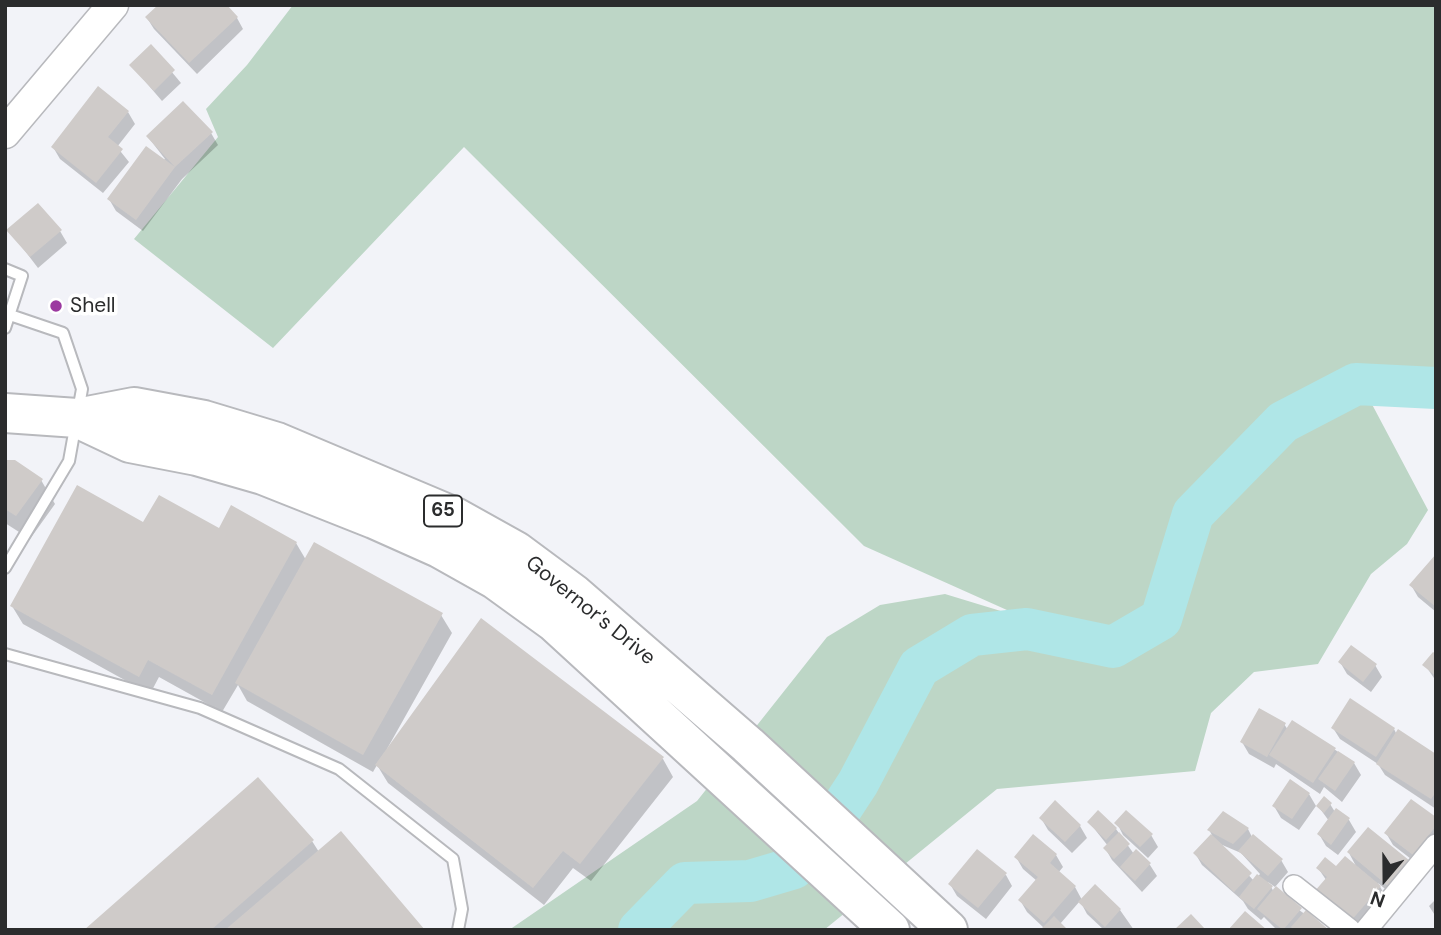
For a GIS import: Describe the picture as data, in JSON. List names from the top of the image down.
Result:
{
  "streets": {
    "highway": ["65", "Governor's Drive"]
  },
  "places": ["Shell"],
  "north": "bottom"
}
